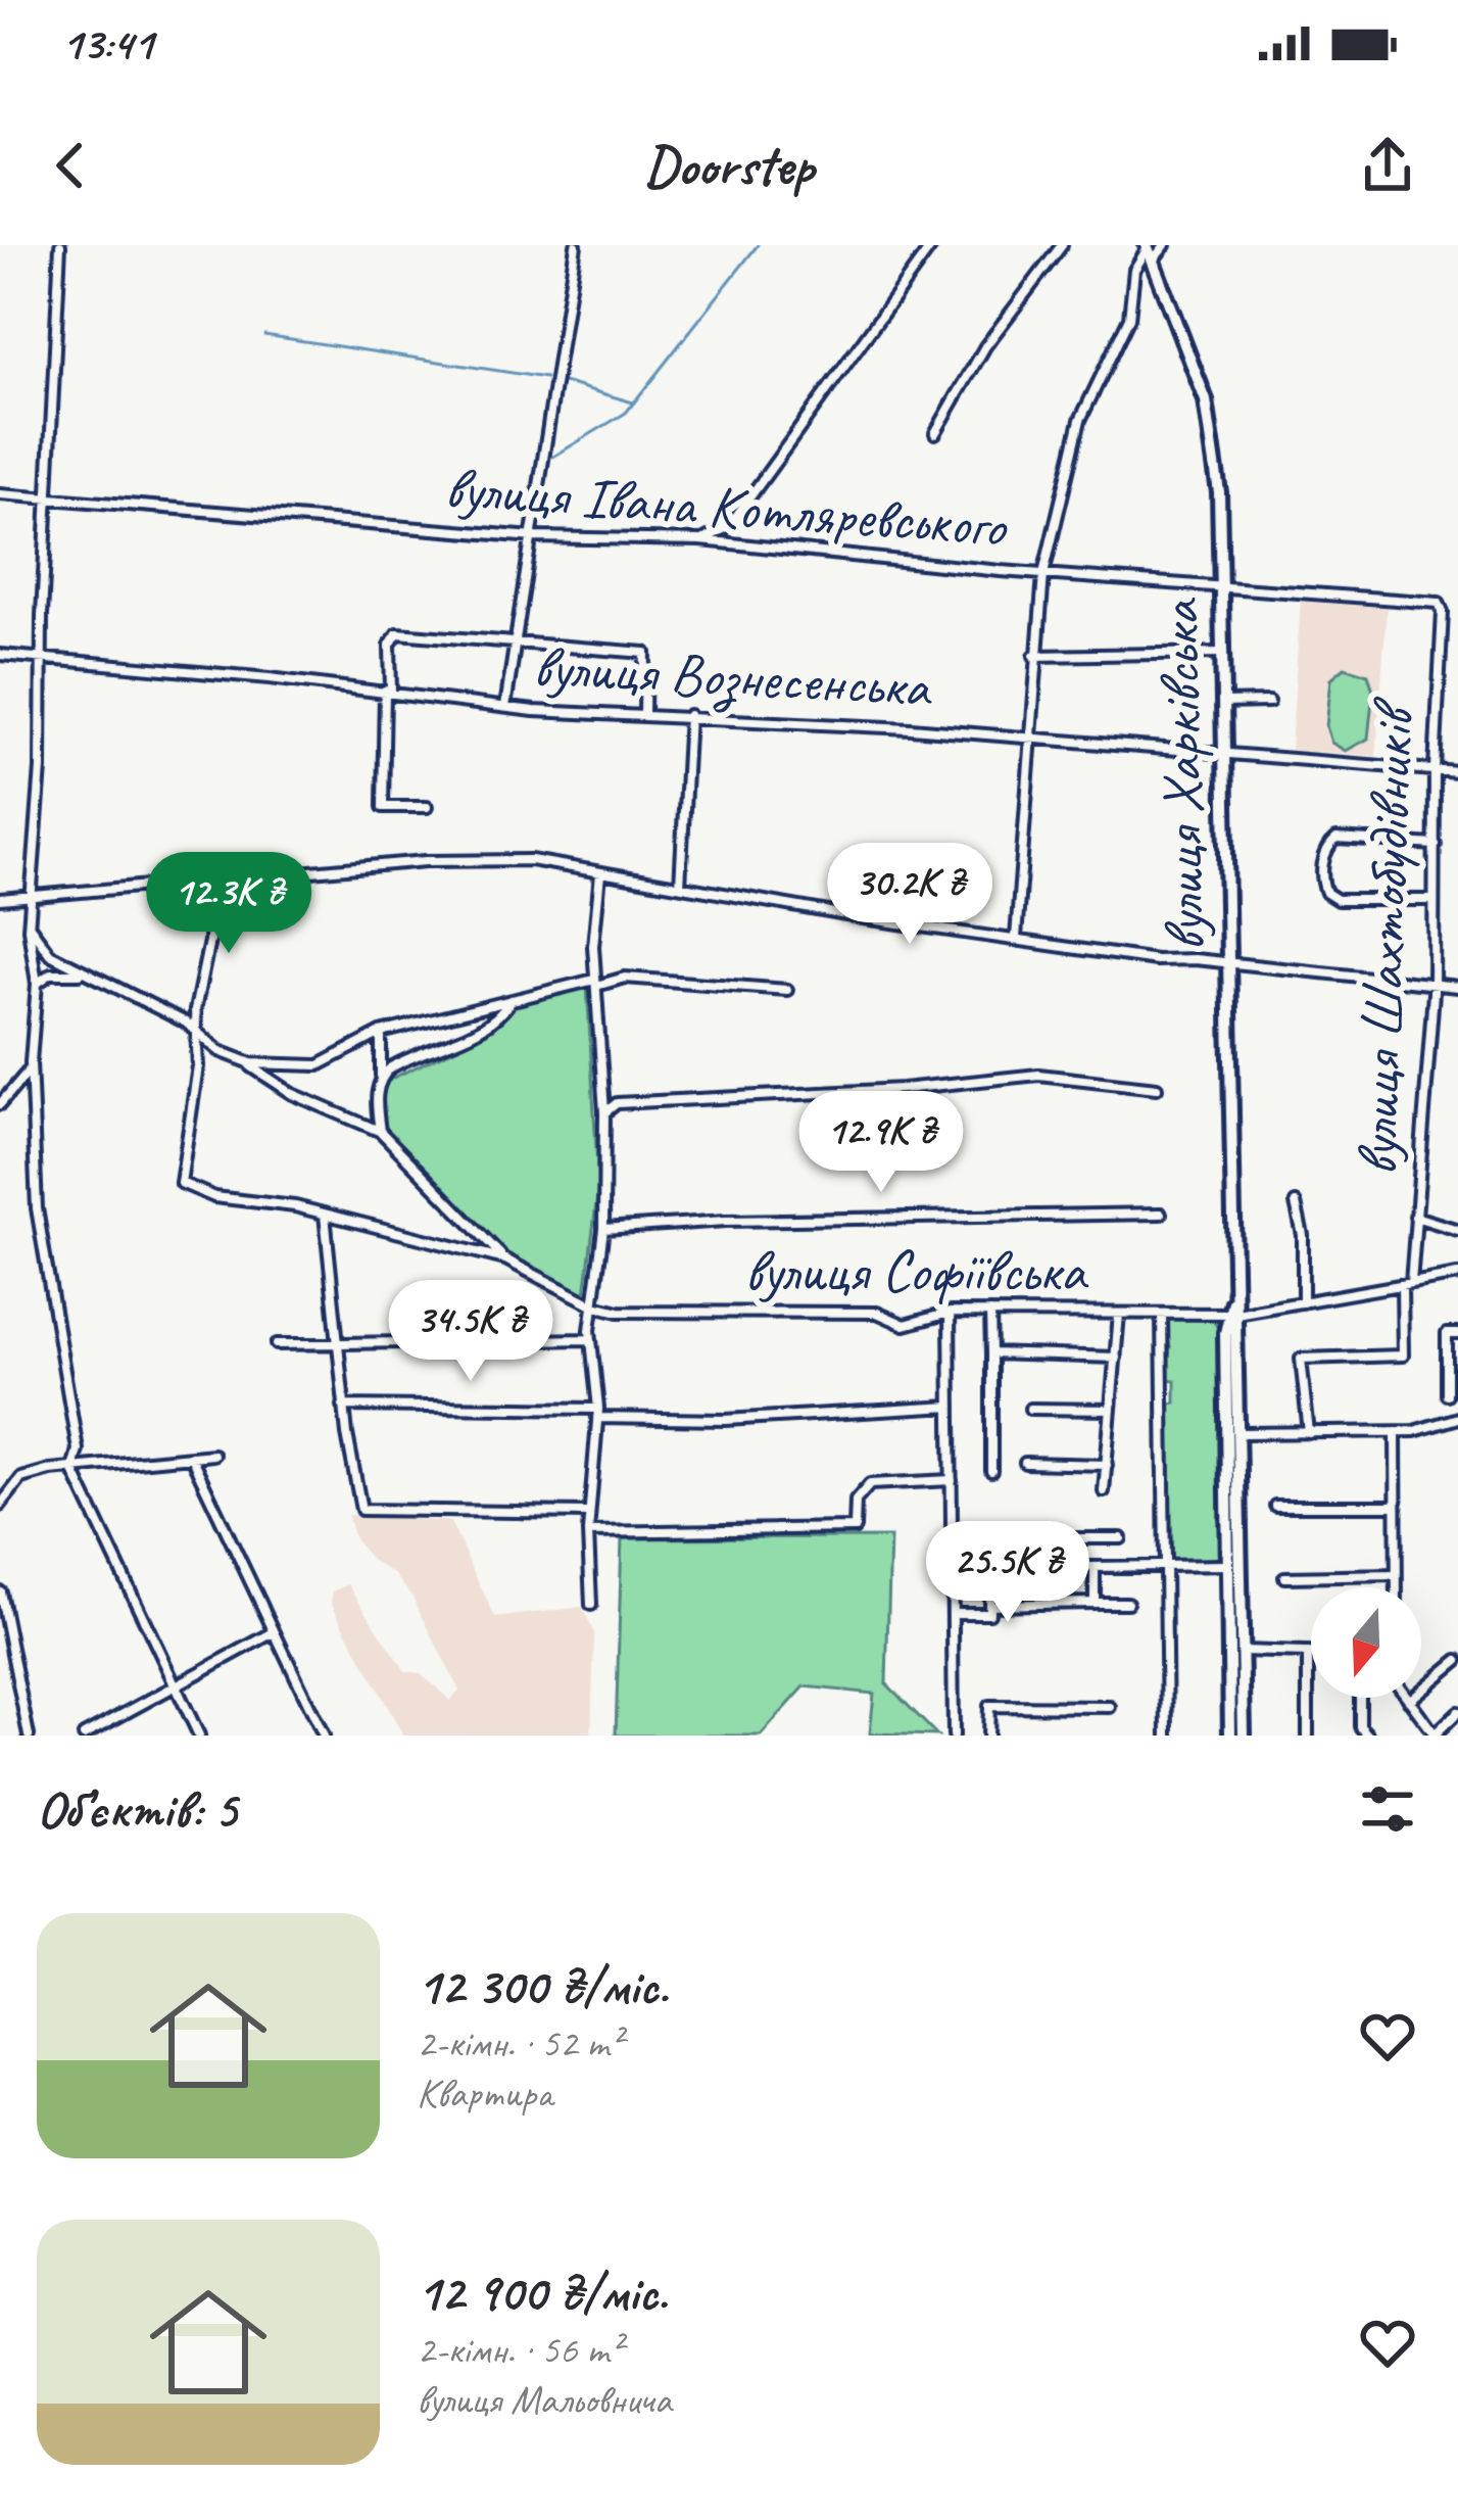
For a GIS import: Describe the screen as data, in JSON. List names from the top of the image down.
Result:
{
  "streets": {
    "street": [
      "вулиця Івана Котляревського",
      "вулиця Вознесенська",
      "вулиця Харківська",
      "вулиця Шахтобудівників",
      "вулиця Софіївська"
    ]
  },
  "crossings": [
    ["вулиця Івана Котляревського", "вулиця Харківська"],
    ["вулиця Івана Котляревського", "вулиця Шахтобудівників"],
    ["вулиця Вознесенська", "вулиця Харківська"],
    ["вулиця Вознесенська", "вулиця Шахтобудівників"],
    ["вулиця Харківська", "вулиця Софіївська"],
    ["вулиця Шахтобудівників", "вулиця Софіївська"]
  ],
  "north": "bottom",
  "page": {
    "status": "13:41",
    "header": "Doorstep",
    "price": [
      "30.2K ₴",
      "12.3K ₴",
      "12.9K ₴",
      "34.5K ₴",
      "25.5K ₴"
    ],
    "heading": "Об’єктів: 5",
    "list": [
      {
        "name": "12 300 ₴/міс.",
        "note": "2-кімн. · 52 m² · Квартира"
      },
      {
        "name": "12 900 ₴/міс.",
        "note": "2-кімн. · 56 m² · вулиця Мальовнича"
      }
    ]
  }
}
